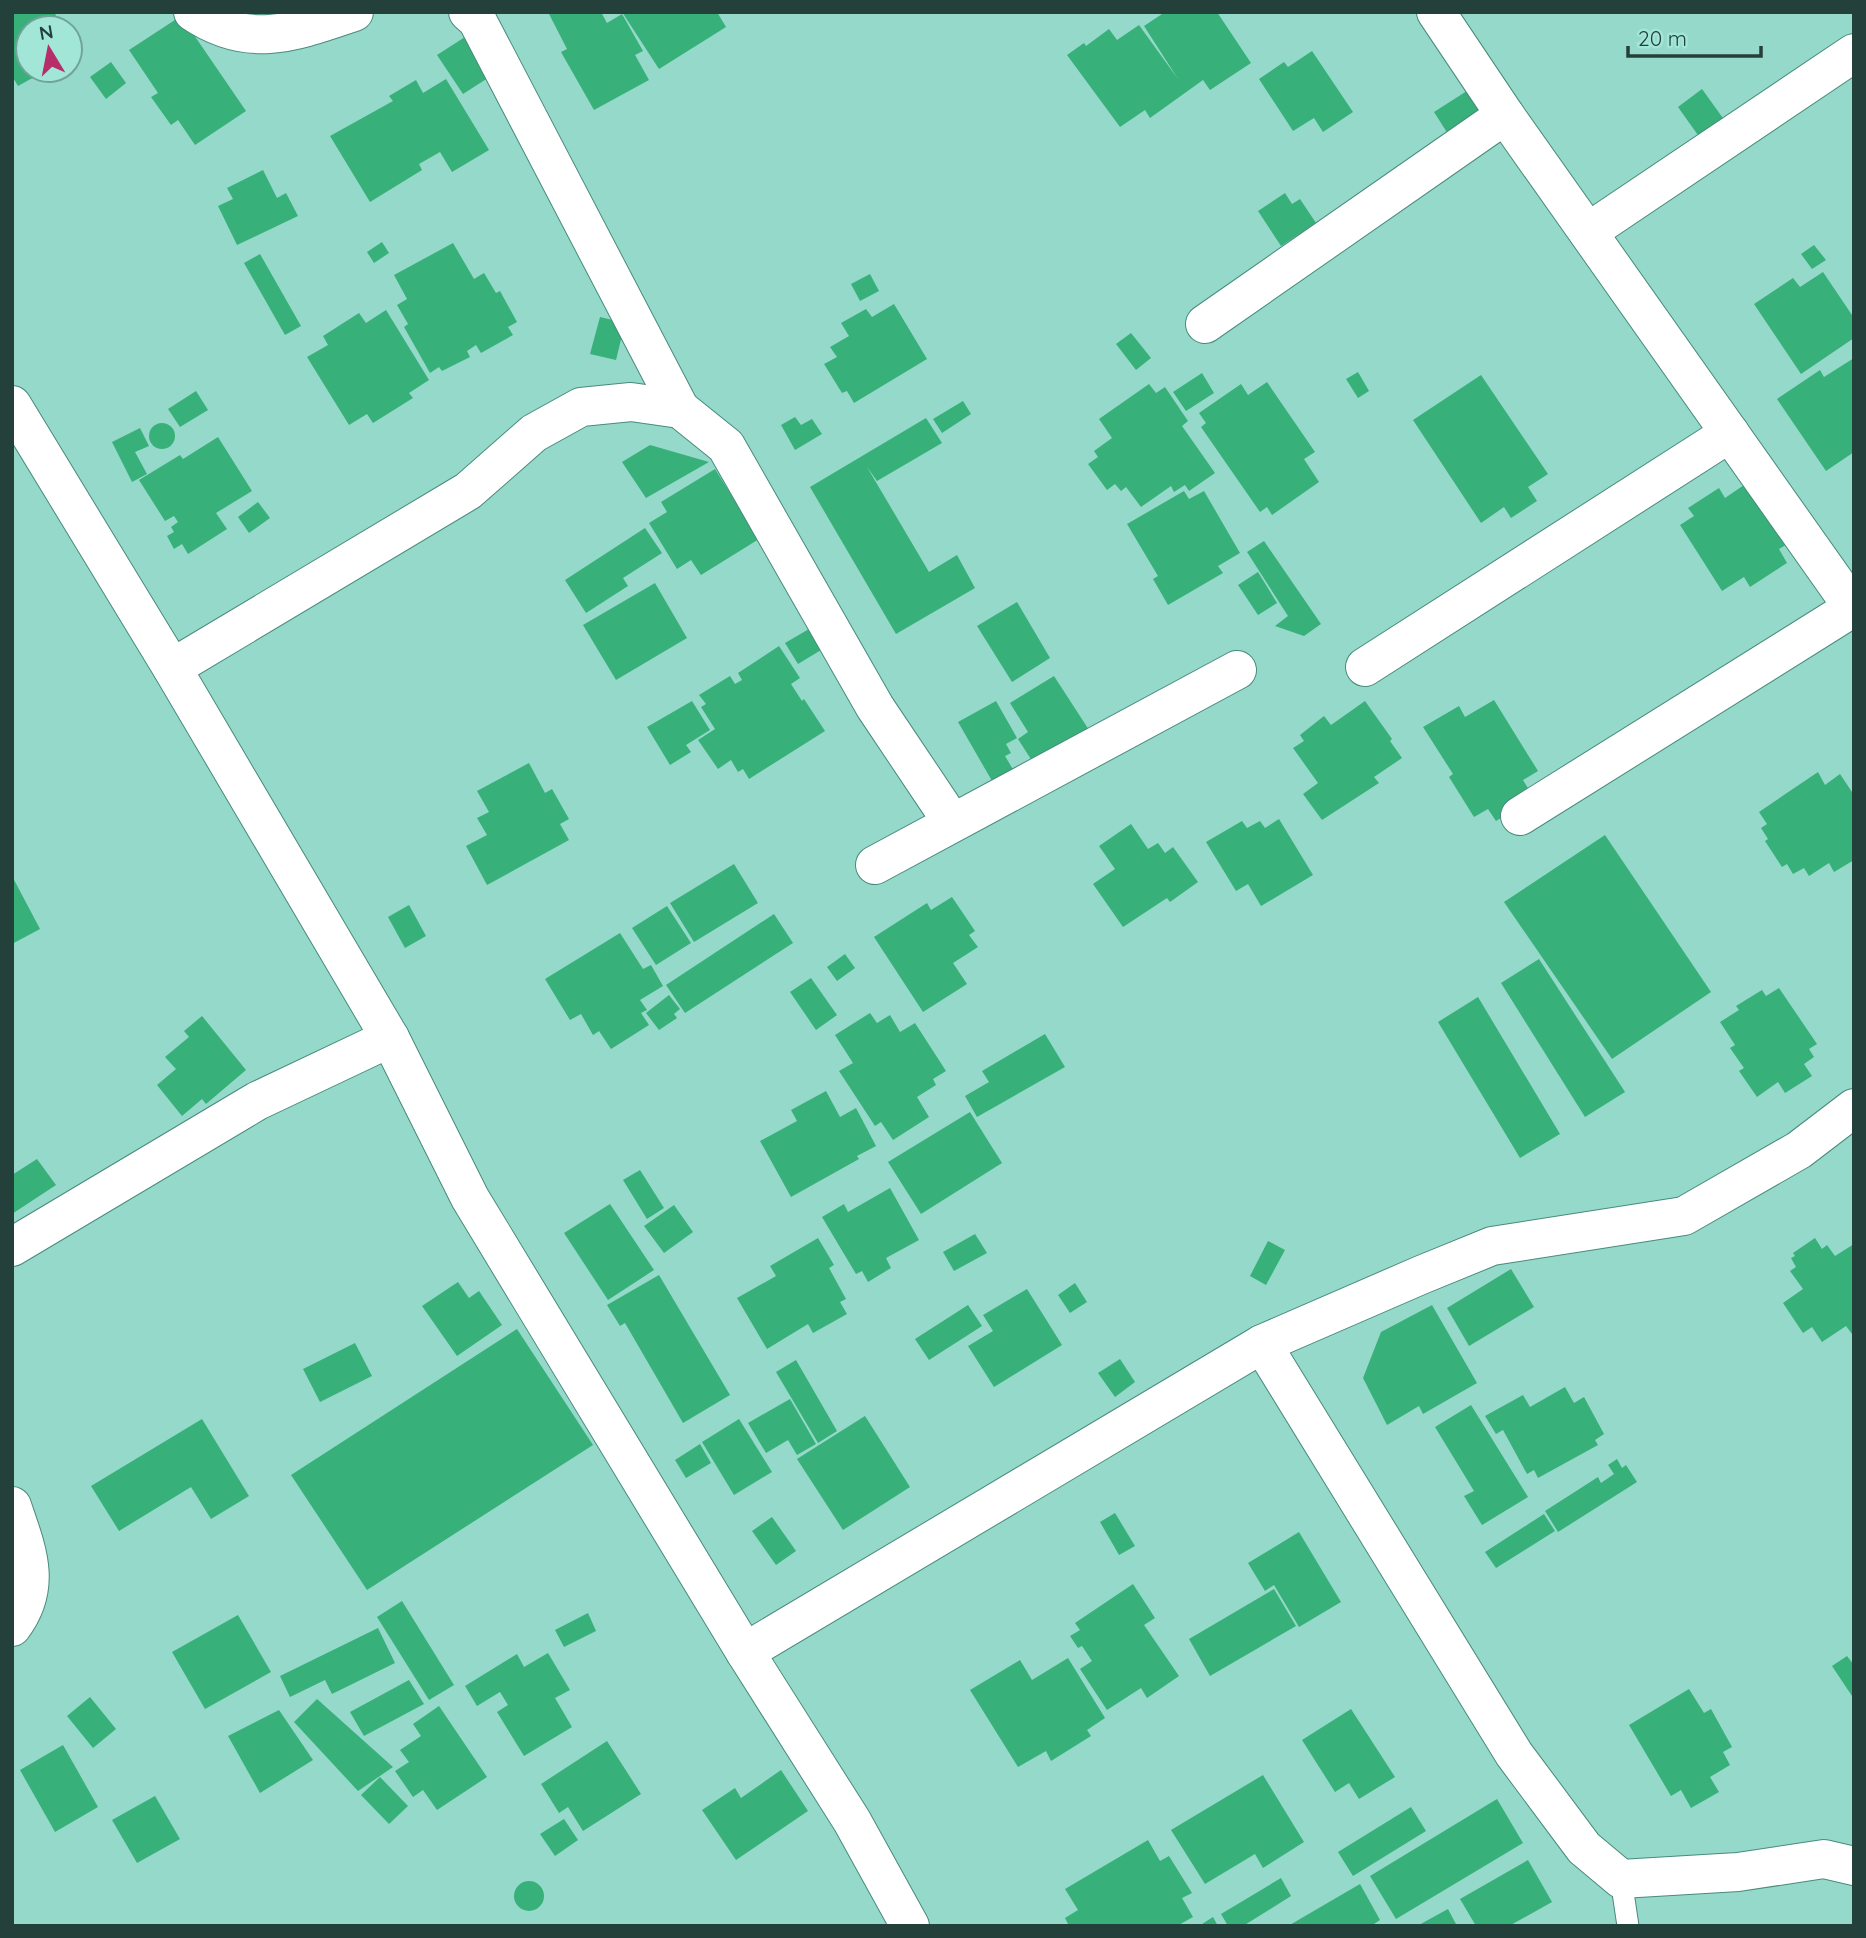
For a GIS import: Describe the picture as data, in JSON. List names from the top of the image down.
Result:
{
  "scale_bar": "20 m",
  "north": "top"
}
